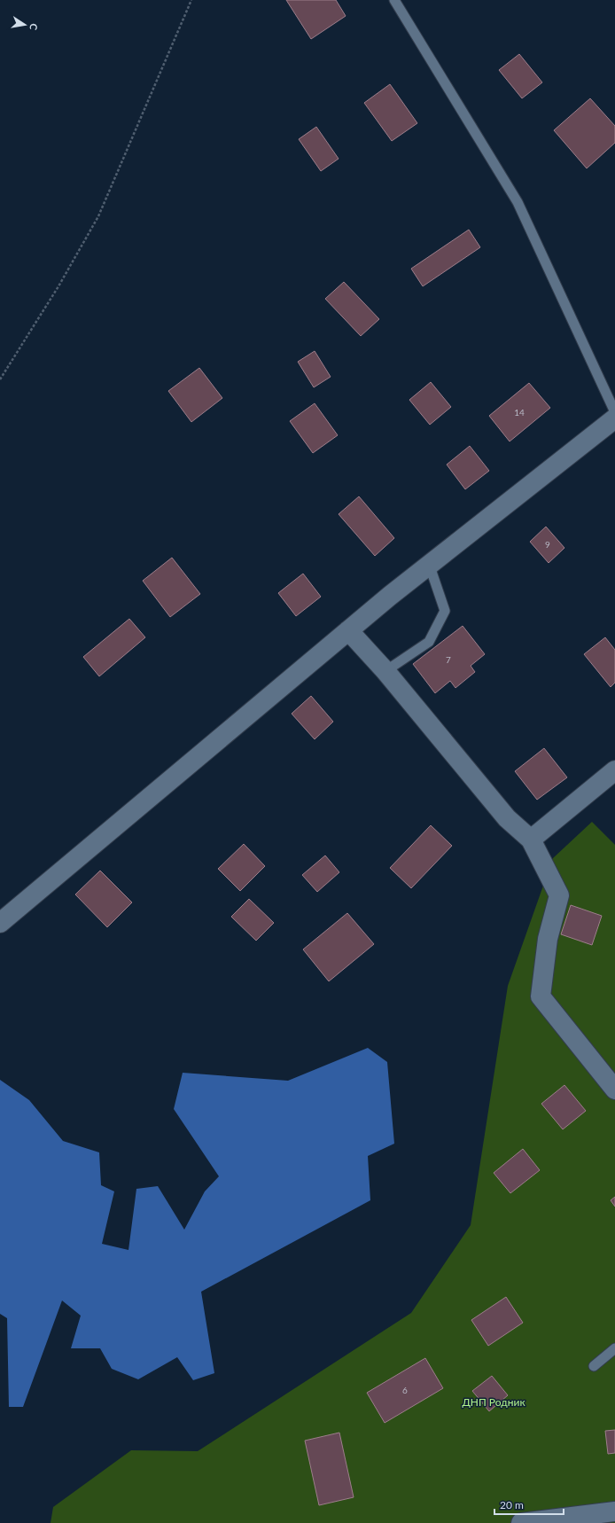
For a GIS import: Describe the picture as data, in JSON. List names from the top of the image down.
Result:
{
  "parks": ["ДНП Родник"],
  "house_numbers": [
    "14",
    "9",
    "7",
    "6"
  ],
  "scale_bar": "20 m",
  "north": "right"
}
